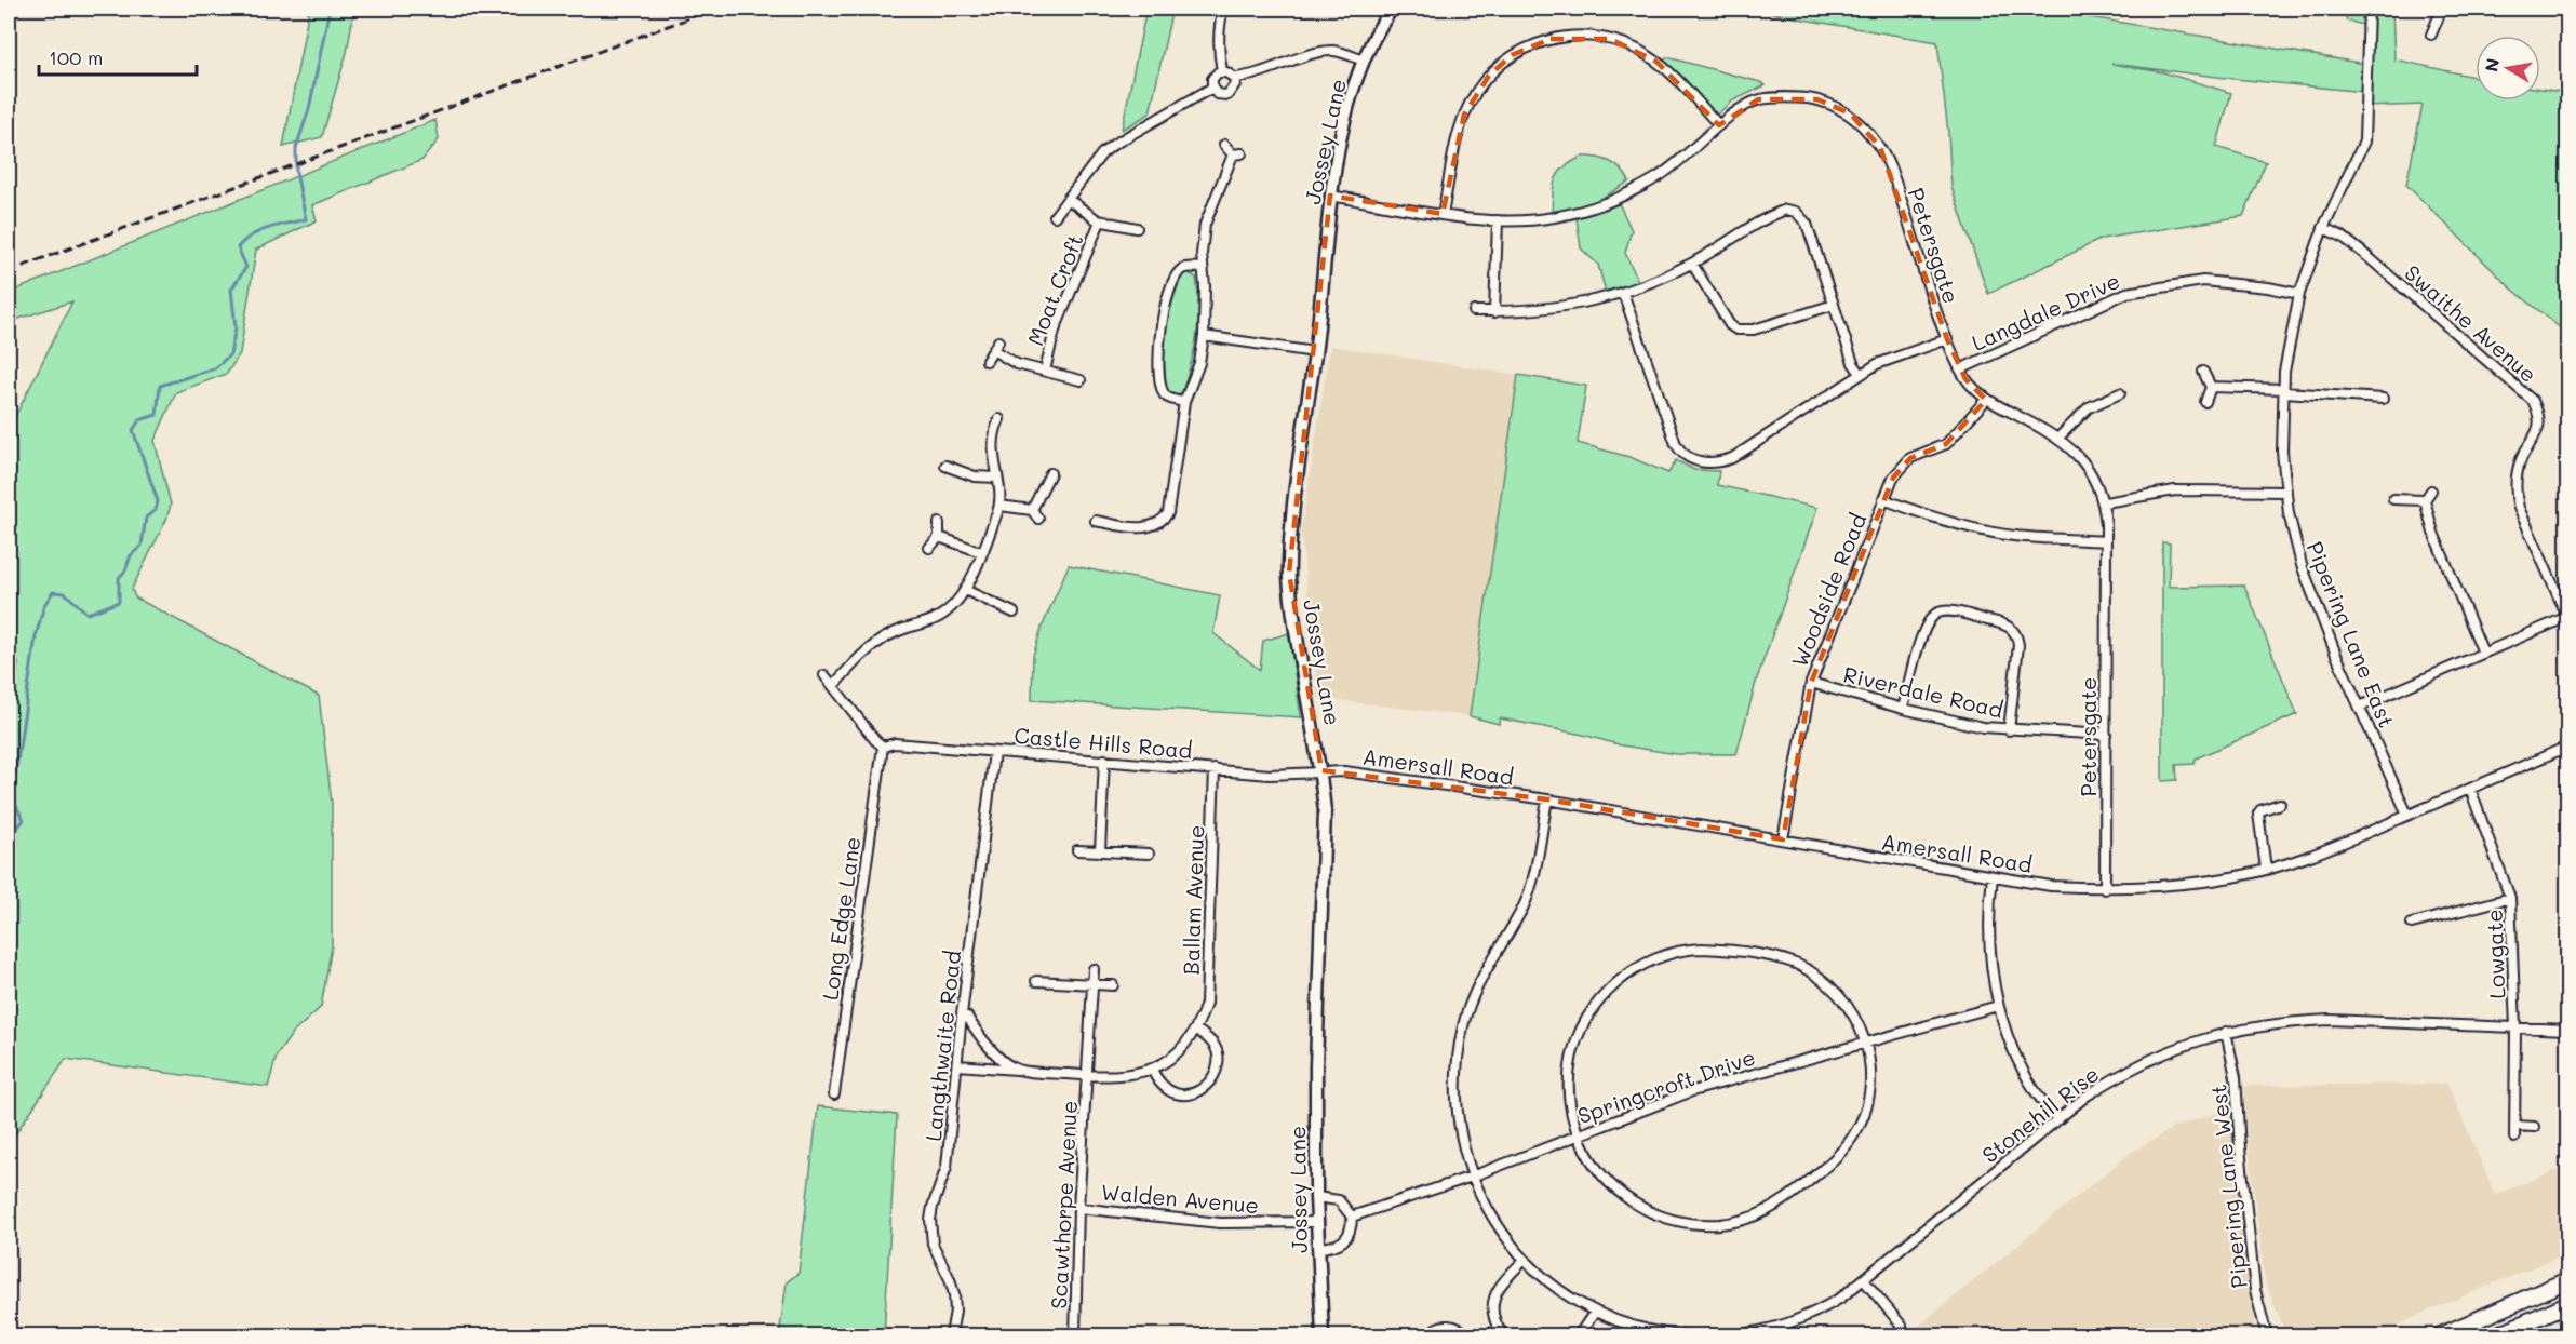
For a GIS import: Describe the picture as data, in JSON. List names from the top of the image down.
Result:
{
  "streets": {
    "street": [
      "Jossey Lane",
      "Petersgate",
      "Moat Croft",
      "Langdale Drive",
      "Swaithe Avenue",
      "Woodside Road",
      "Pipering Lane East",
      "Riverdale Road",
      "Castle Hills Road",
      "Amersall Road",
      "Ballam Avenue",
      "Long Edge Lane",
      "Lowgate",
      "Langthwaite Road",
      "Springcroft Drive",
      "Stonehill Rise",
      "Pipering Lane West",
      "Walden Avenue",
      "Scawthorpe Avenue"
    ]
  },
  "crossings": [
    ["Jossey Lane", "Petersgate"],
    ["Jossey Lane", "Castle Hills Road"],
    ["Jossey Lane", "Amersall Road"],
    ["Jossey Lane", "Walden Avenue"],
    ["Petersgate", "Langdale Drive"],
    ["Petersgate", "Woodside Road"],
    ["Petersgate", "Riverdale Road"],
    ["Petersgate", "Amersall Road"],
    ["Langdale Drive", "Pipering Lane East"],
    ["Swaithe Avenue", "Pipering Lane East"],
    ["Woodside Road", "Riverdale Road"],
    ["Woodside Road", "Amersall Road"],
    ["Pipering Lane East", "Amersall Road"],
    ["Castle Hills Road", "Amersall Road"],
    ["Castle Hills Road", "Ballam Avenue"],
    ["Castle Hills Road", "Long Edge Lane"],
    ["Castle Hills Road", "Langthwaite Road"],
    ["Amersall Road", "Lowgate"],
    ["Ballam Avenue", "Langthwaite Road"],
    ["Ballam Avenue", "Scawthorpe Avenue"],
    ["Lowgate", "Stonehill Rise"],
    ["Stonehill Rise", "Pipering Lane West"],
    ["Walden Avenue", "Scawthorpe Avenue"]
  ],
  "scale_bar": "100 m",
  "north": "left"
}
